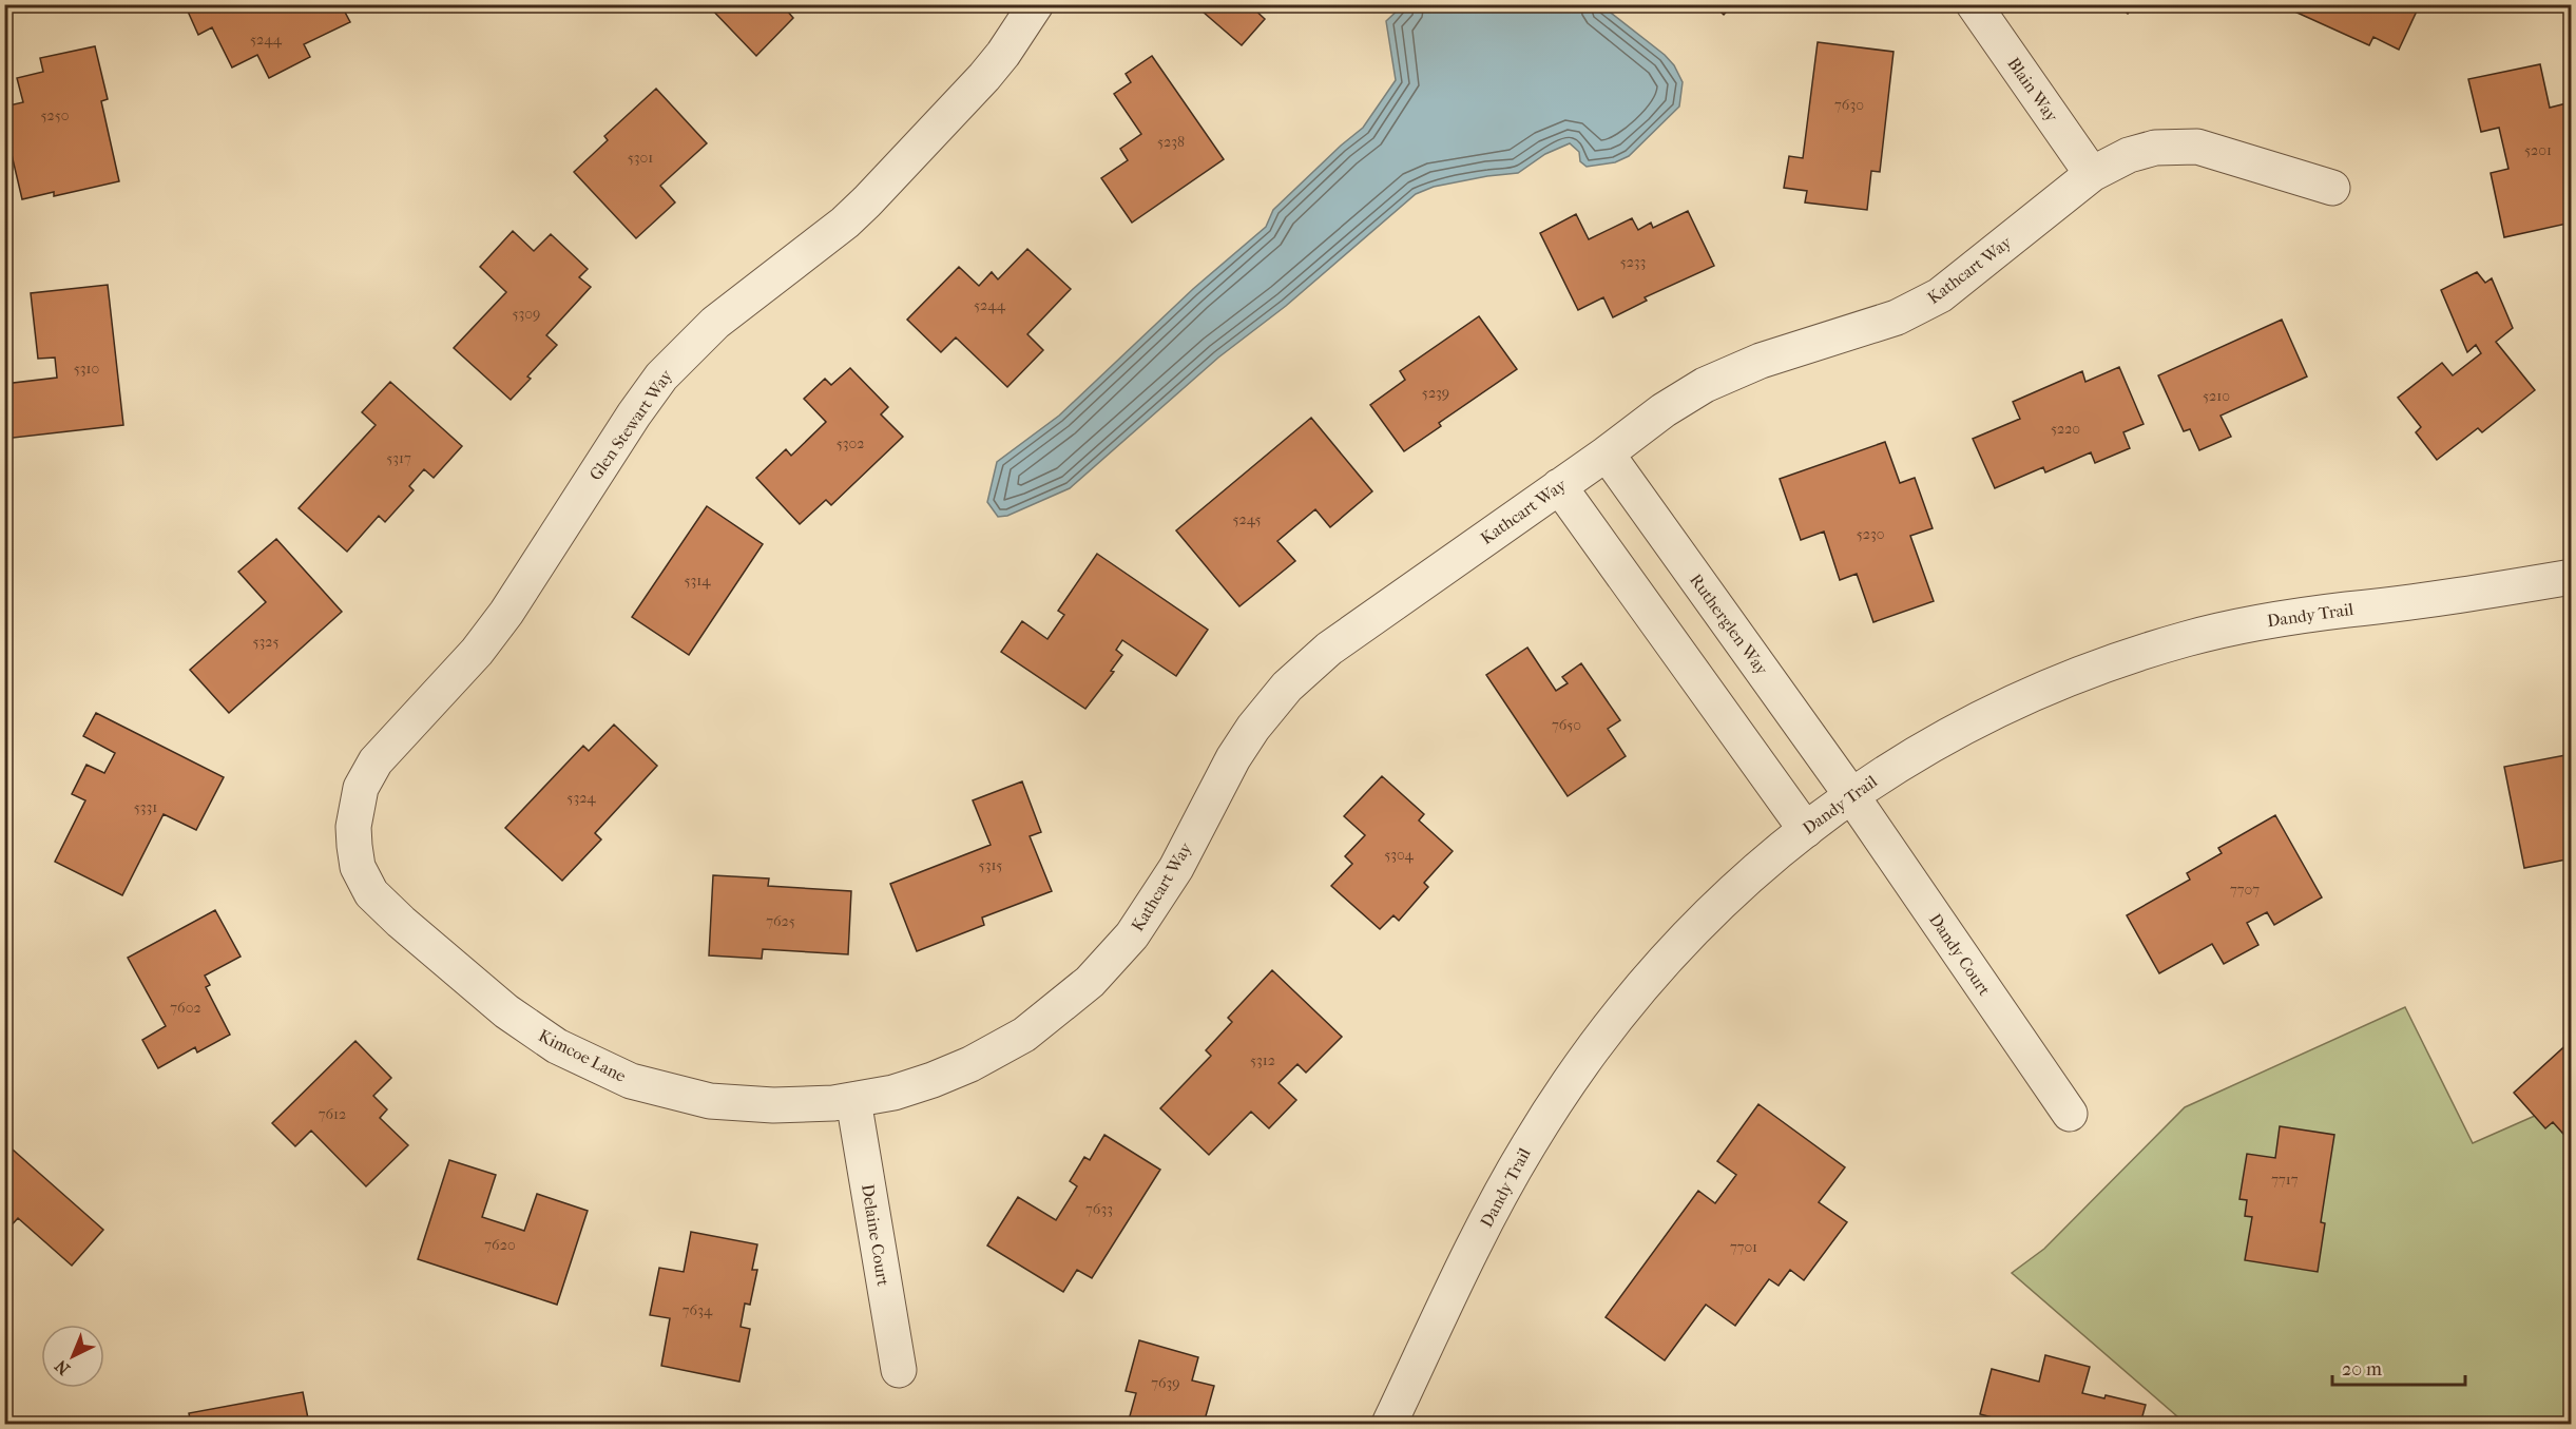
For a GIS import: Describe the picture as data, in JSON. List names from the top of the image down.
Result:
{
  "streets": {
    "street": [
      "Blain Way",
      "Kathcart Way",
      "Glen Stewart Way",
      "Dandy Trail",
      "Rutherglen Way",
      "Dandy Court",
      "Kimcoe Lane",
      "Delaine Court"
    ]
  },
  "crossings": [
    ["Blain Way", "Kathcart Way"],
    ["Kathcart Way", "Rutherglen Way"],
    ["Kathcart Way", "Kimcoe Lane"],
    ["Kathcart Way", "Delaine Court"],
    ["Glen Stewart Way", "Kimcoe Lane"],
    ["Dandy Trail", "Rutherglen Way"],
    ["Dandy Trail", "Dandy Court"],
    ["Rutherglen Way", "Dandy Court"],
    ["Kimcoe Lane", "Delaine Court"]
  ],
  "house_numbers": [
    "5244",
    "7630",
    "5250",
    "5238",
    "5201",
    "5301",
    "5233",
    "5244",
    "5309",
    "5310",
    "5239",
    "5210",
    "5220",
    "5302",
    "5317",
    "5245",
    "5230",
    "5314",
    "5325",
    "7650",
    "5324",
    "5331",
    "5304",
    "5315",
    "7707",
    "7625",
    "7602",
    "5312",
    "7612",
    "7717",
    "7633",
    "7620",
    "7701",
    "7634",
    "7639"
  ],
  "scale_bar": "20 m",
  "north": "bottom left"
}
